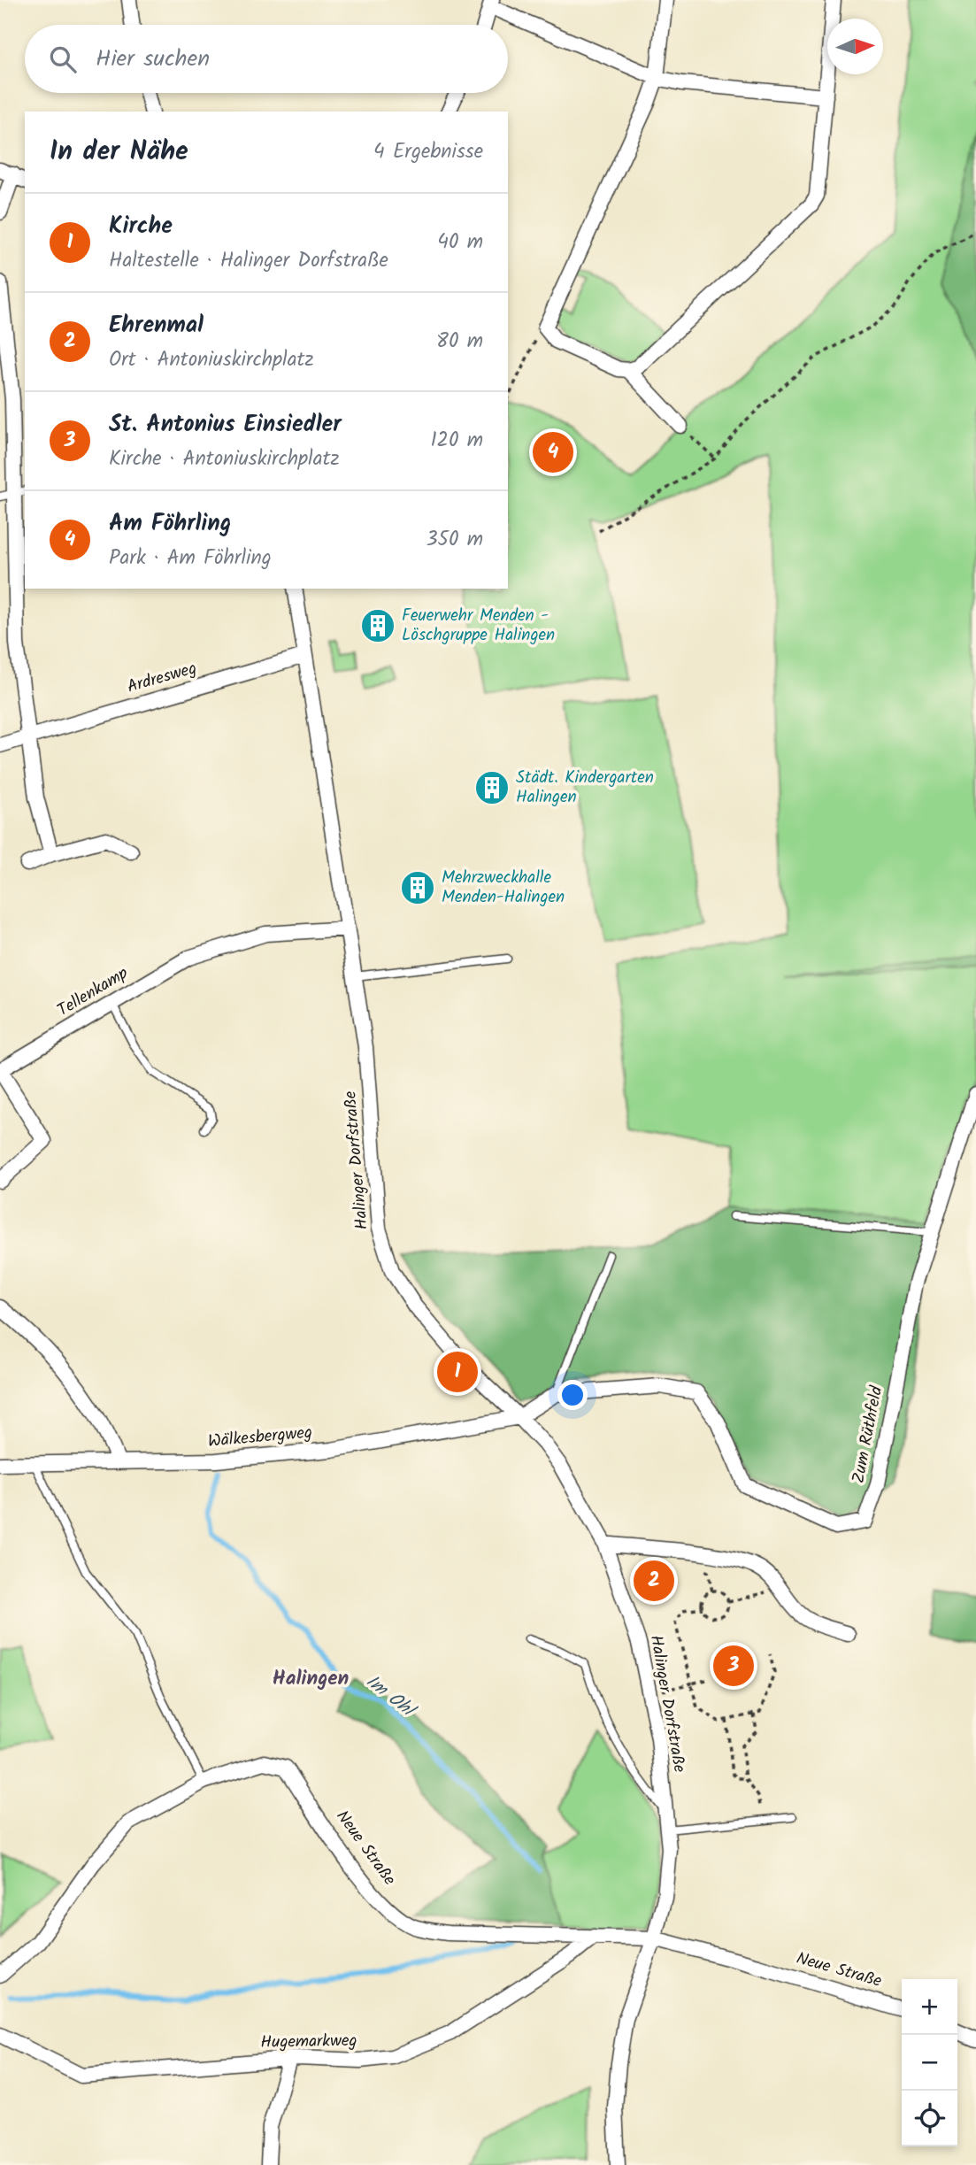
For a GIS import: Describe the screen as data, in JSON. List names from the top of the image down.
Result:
{
  "streets": {
    "street": [
      "Ardresweg",
      "Tellenkamp",
      "Halinger Dorfstraße",
      "Zum Rüthfeld",
      "Wälkesbergweg",
      "Neue Straße",
      "Hugemarkweg"
    ]
  },
  "crossings": [
    ["Ardresweg", "Halinger Dorfstraße"],
    ["Tellenkamp", "Halinger Dorfstraße"],
    ["Halinger Dorfstraße", "Zum Rüthfeld"],
    ["Halinger Dorfstraße", "Wälkesbergweg"],
    ["Halinger Dorfstraße", "Neue Straße"],
    ["Zum Rüthfeld", "Wälkesbergweg"],
    ["Neue Straße", "Hugemarkweg"]
  ],
  "districts": ["Halingen"],
  "water": ["Im Ohl"],
  "places": {
    "building": ["Feuerwehr Menden - Löschgruppe Halingen", "Städt. Kindergarten Halingen", "Mehrzweckhalle Menden-Halingen"]
  },
  "north": "right",
  "page": {
    "search": "Hier suchen",
    "heading": ["In der Nähe", "4 Ergebnisse"],
    "list": [
      {
        "mark": "1",
        "name": "Kirche",
        "note": "Haltestelle · Halinger Dorfstraße",
        "value": "40 m"
      },
      {
        "mark": "2",
        "name": "Ehrenmal",
        "note": "Ort · Antoniuskirchplatz",
        "value": "80 m"
      },
      {
        "mark": "3",
        "name": "St. Antonius Einsiedler",
        "note": "Kirche · Antoniuskirchplatz",
        "value": "120 m"
      },
      {
        "mark": "4",
        "name": "Am Föhrling",
        "note": "Park · Am Föhrling",
        "value": "350 m"
      }
    ],
    "pins": [
      "4",
      "1",
      "2",
      "3"
    ],
    "map_buttons": ["+", "−"]
  }
}
